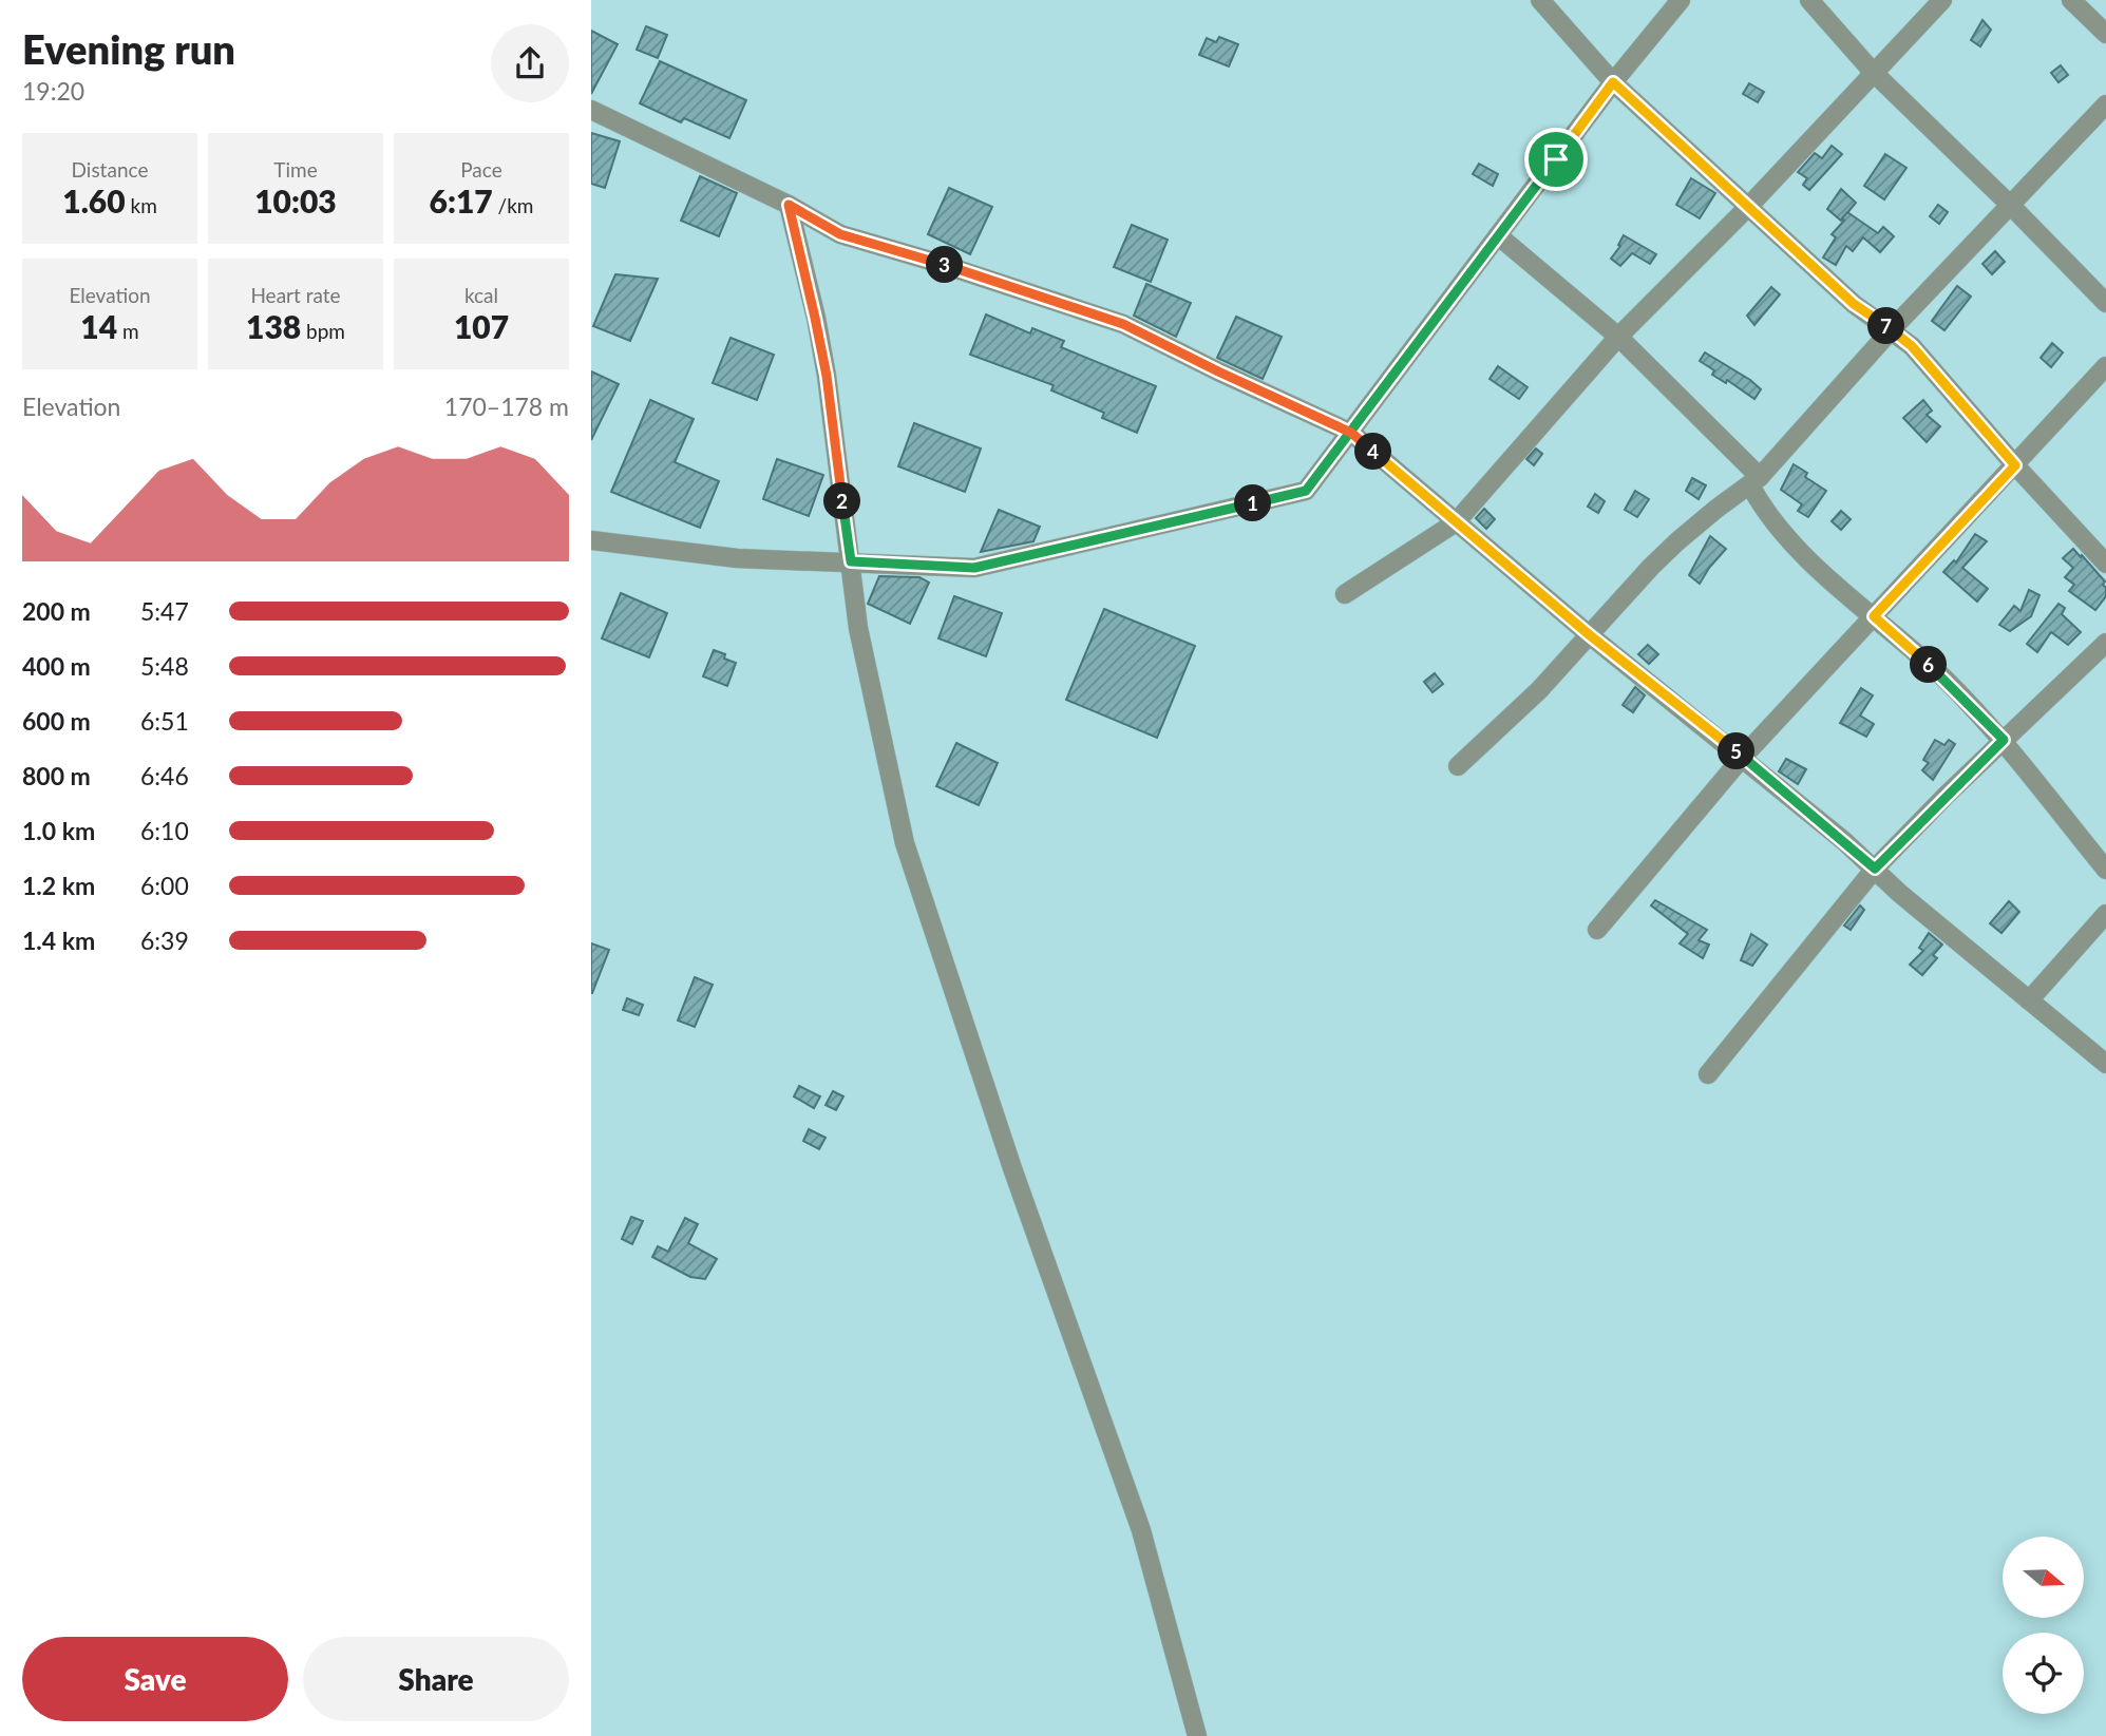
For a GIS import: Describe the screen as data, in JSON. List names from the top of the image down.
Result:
{
  "north": "right",
  "page": {
    "heading": ["Evening run", "19:20"],
    "stats": [
      ["Distance", "1.60 km"],
      ["Time", "10:03"],
      ["Pace", "6:17 /km"],
      ["Elevation", "14 m"],
      ["Heart rate", "138 bpm"],
      ["kcal", "107"]
    ],
    "pins": [
      "3",
      "7",
      "4",
      "2",
      "1",
      "6",
      "5"
    ],
    "chart": ["Elevation", "170–178 m"],
    "list": [
      {
        "name": "200 m",
        "note": "5:47"
      },
      {
        "name": "400 m",
        "note": "5:48"
      },
      {
        "name": "600 m",
        "note": "6:51"
      },
      {
        "name": "800 m",
        "note": "6:46"
      },
      {
        "name": "1.0 km",
        "note": "6:10"
      },
      {
        "name": "1.2 km",
        "note": "6:00"
      },
      {
        "name": "1.4 km",
        "note": "6:39"
      }
    ],
    "buttons": ["Save", "Share"]
  }
}
